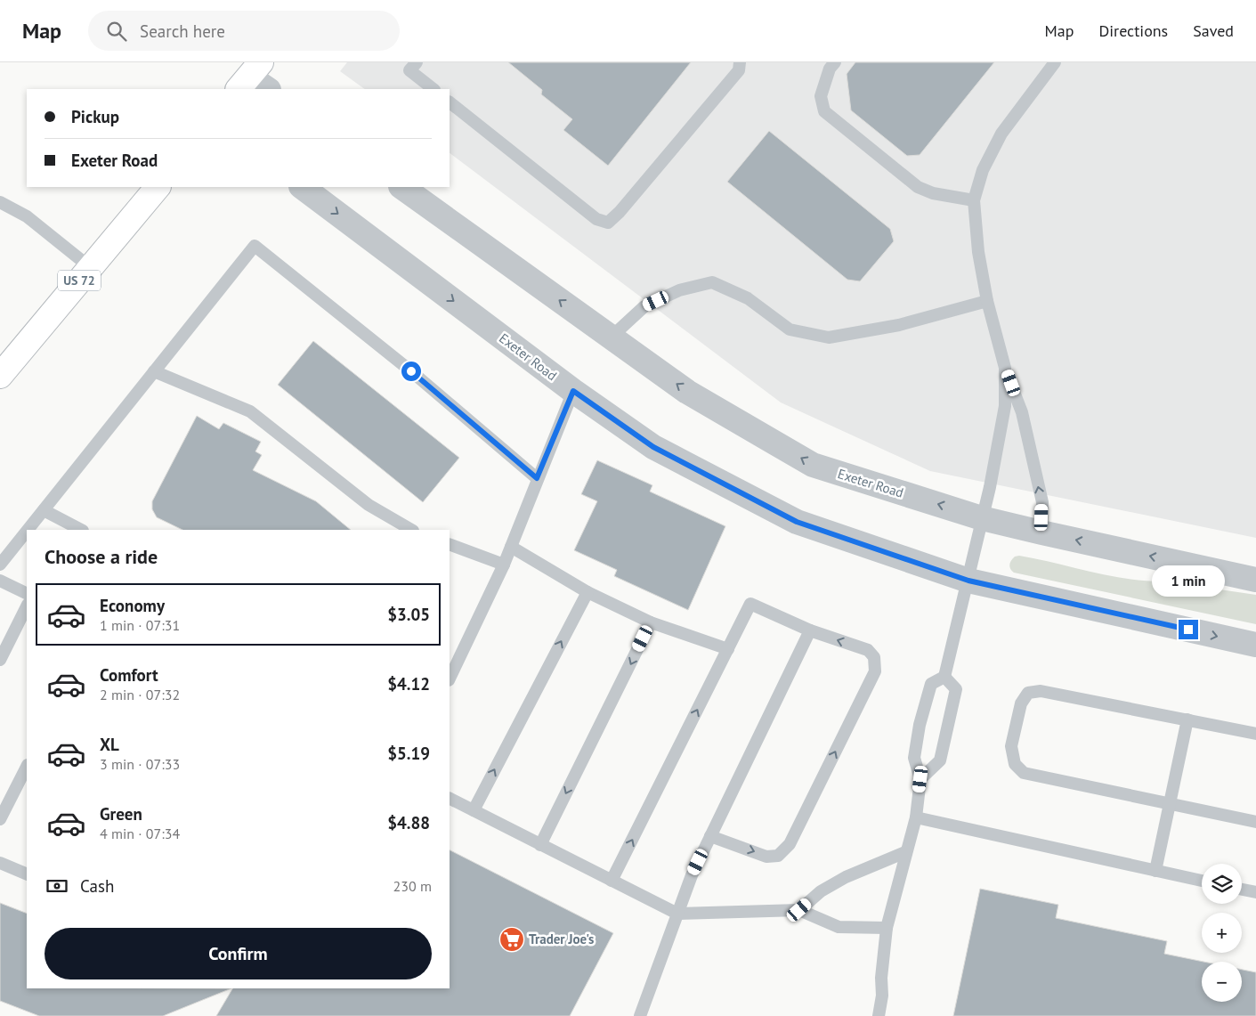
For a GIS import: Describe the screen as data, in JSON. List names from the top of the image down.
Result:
{
  "streets": {
    "main road": ["US 72"],
    "street": ["Exeter Road"]
  },
  "places": {
    "supermarket": ["Trader Joe's"]
  },
  "page": {
    "header": "Map",
    "search": "Search here",
    "nav": ["Map", "Directions", "Saved"],
    "banner": ["Pickup", "Exeter Road"],
    "heading": "Choose a ride",
    "bubble": "1 min",
    "list": [
      {
        "name": "Economy",
        "note": "1 min · 07:31",
        "value": "$3.05"
      },
      {
        "name": "Comfort",
        "note": "2 min · 07:32",
        "value": "$4.12"
      },
      {
        "name": "XL",
        "note": "3 min · 07:33",
        "value": "$5.19"
      },
      {
        "name": "Green",
        "note": "4 min · 07:34",
        "value": "$4.88"
      }
    ],
    "pay": ["Cash", "230 m"],
    "map_buttons": ["+", "−"],
    "buttons": "Confirm"
  }
}
